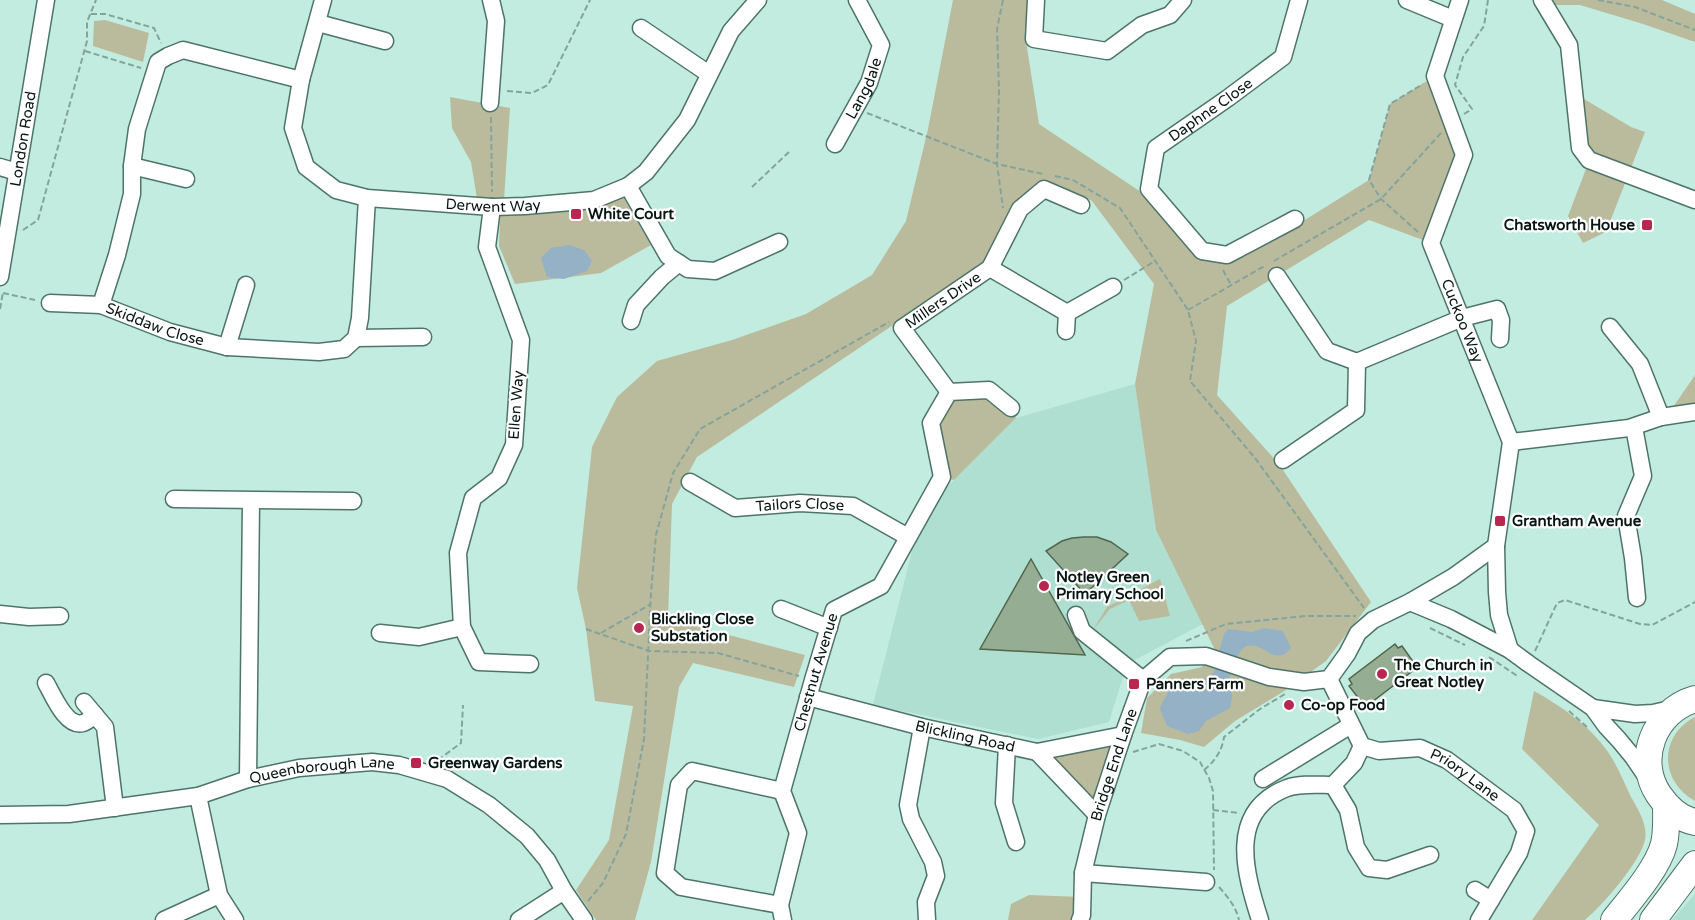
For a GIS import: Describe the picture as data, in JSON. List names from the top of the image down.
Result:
{
  "streets": {
    "street": [
      "Langdale",
      "Daphne Close",
      "London Road",
      "Derwent Way",
      "Millers Drive",
      "Cuckoo Way",
      "Skiddaw Close",
      "Ellen Way",
      "Tailors Close",
      "Chestnut Avenue",
      "Blickling Road",
      "Bridge End Lane",
      "Queenborough Lane",
      "Priory Lane"
    ]
  },
  "crossings": [
    ["Derwent Way", "Ellen Way"],
    ["Millers Drive", "Chestnut Avenue"],
    ["Tailors Close", "Chestnut Avenue"],
    ["Chestnut Avenue", "Blickling Road"],
    ["Blickling Road", "Bridge End Lane"]
  ],
  "places": {
    "transit": [
      "White Court",
      "Chatsworth House",
      "Grantham Avenue",
      "Panners Farm",
      "Greenway Gardens"
    ],
    "other": [
      "Notley Green Primary School",
      "Blickling Close Substation",
      "The Church in Great Notley",
      "Co-op Food"
    ]
  }
}
